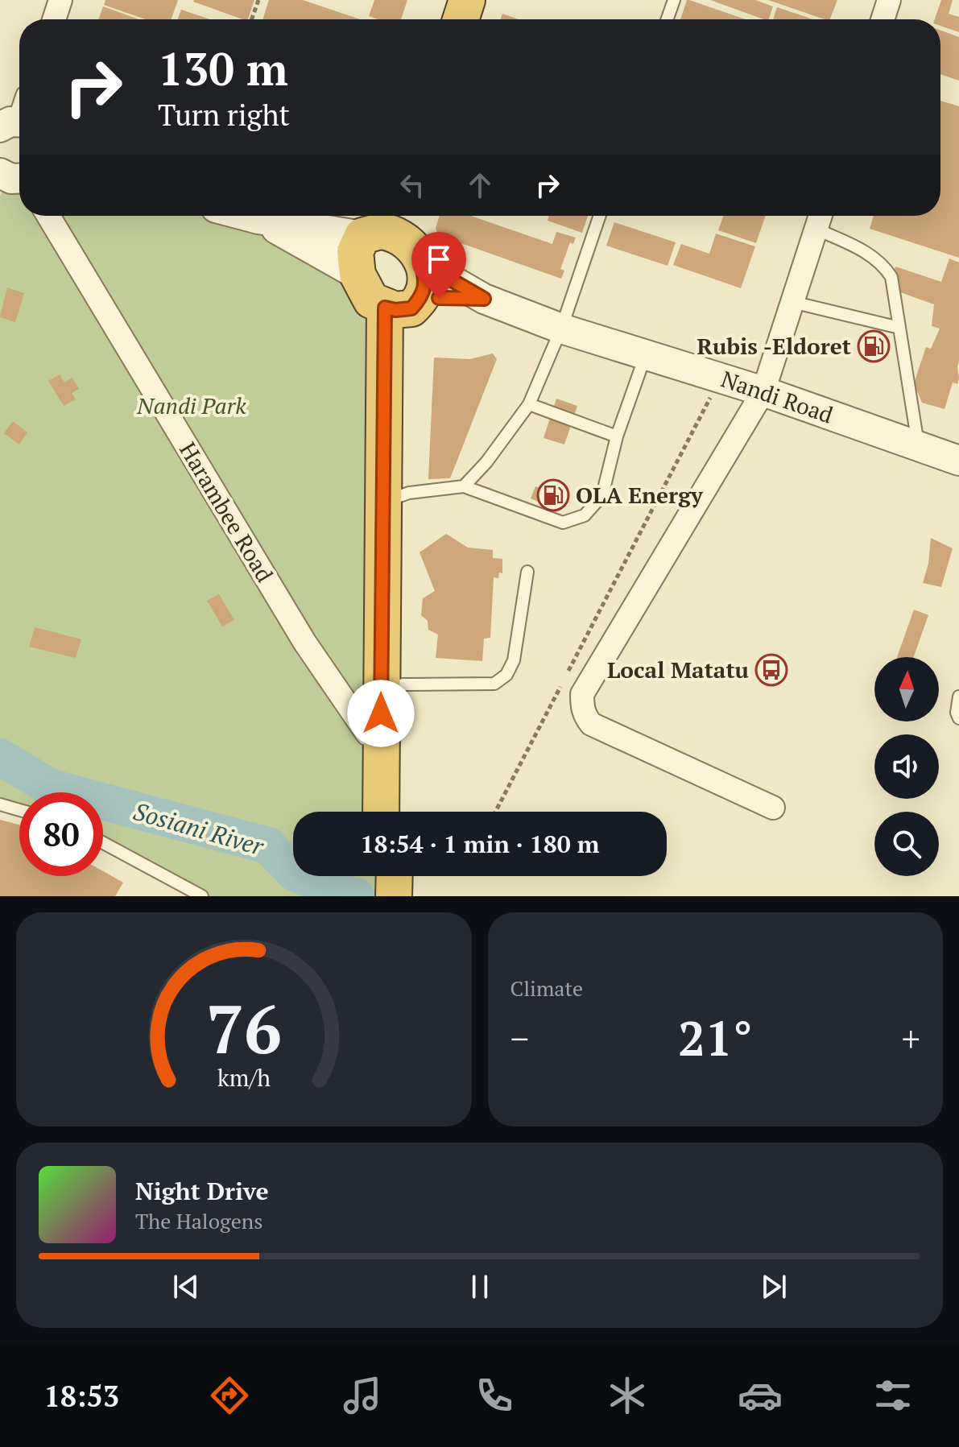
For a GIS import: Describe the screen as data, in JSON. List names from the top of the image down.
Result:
{
  "streets": {
    "street": ["Nandi Road", "Harambee Road"]
  },
  "water": ["Sosiani River"],
  "parks": ["Nandi Park"],
  "places": {
    "fuel station": ["Rubis -Eldoret", "OLA Energy"],
    "bus stop": ["Local Matatu"]
  },
  "north": "top",
  "page": {
    "turn": ["130 m", "Turn right"],
    "limit": "80",
    "trip": "18:54 · 1 min · 180 m",
    "tile": "Climate",
    "heat": ["−", "21°", "+"],
    "song": ["Night Drive", "The Halogens"],
    "tabs": "18:53",
    "gauge": ["76", "km/h"]
  }
}
